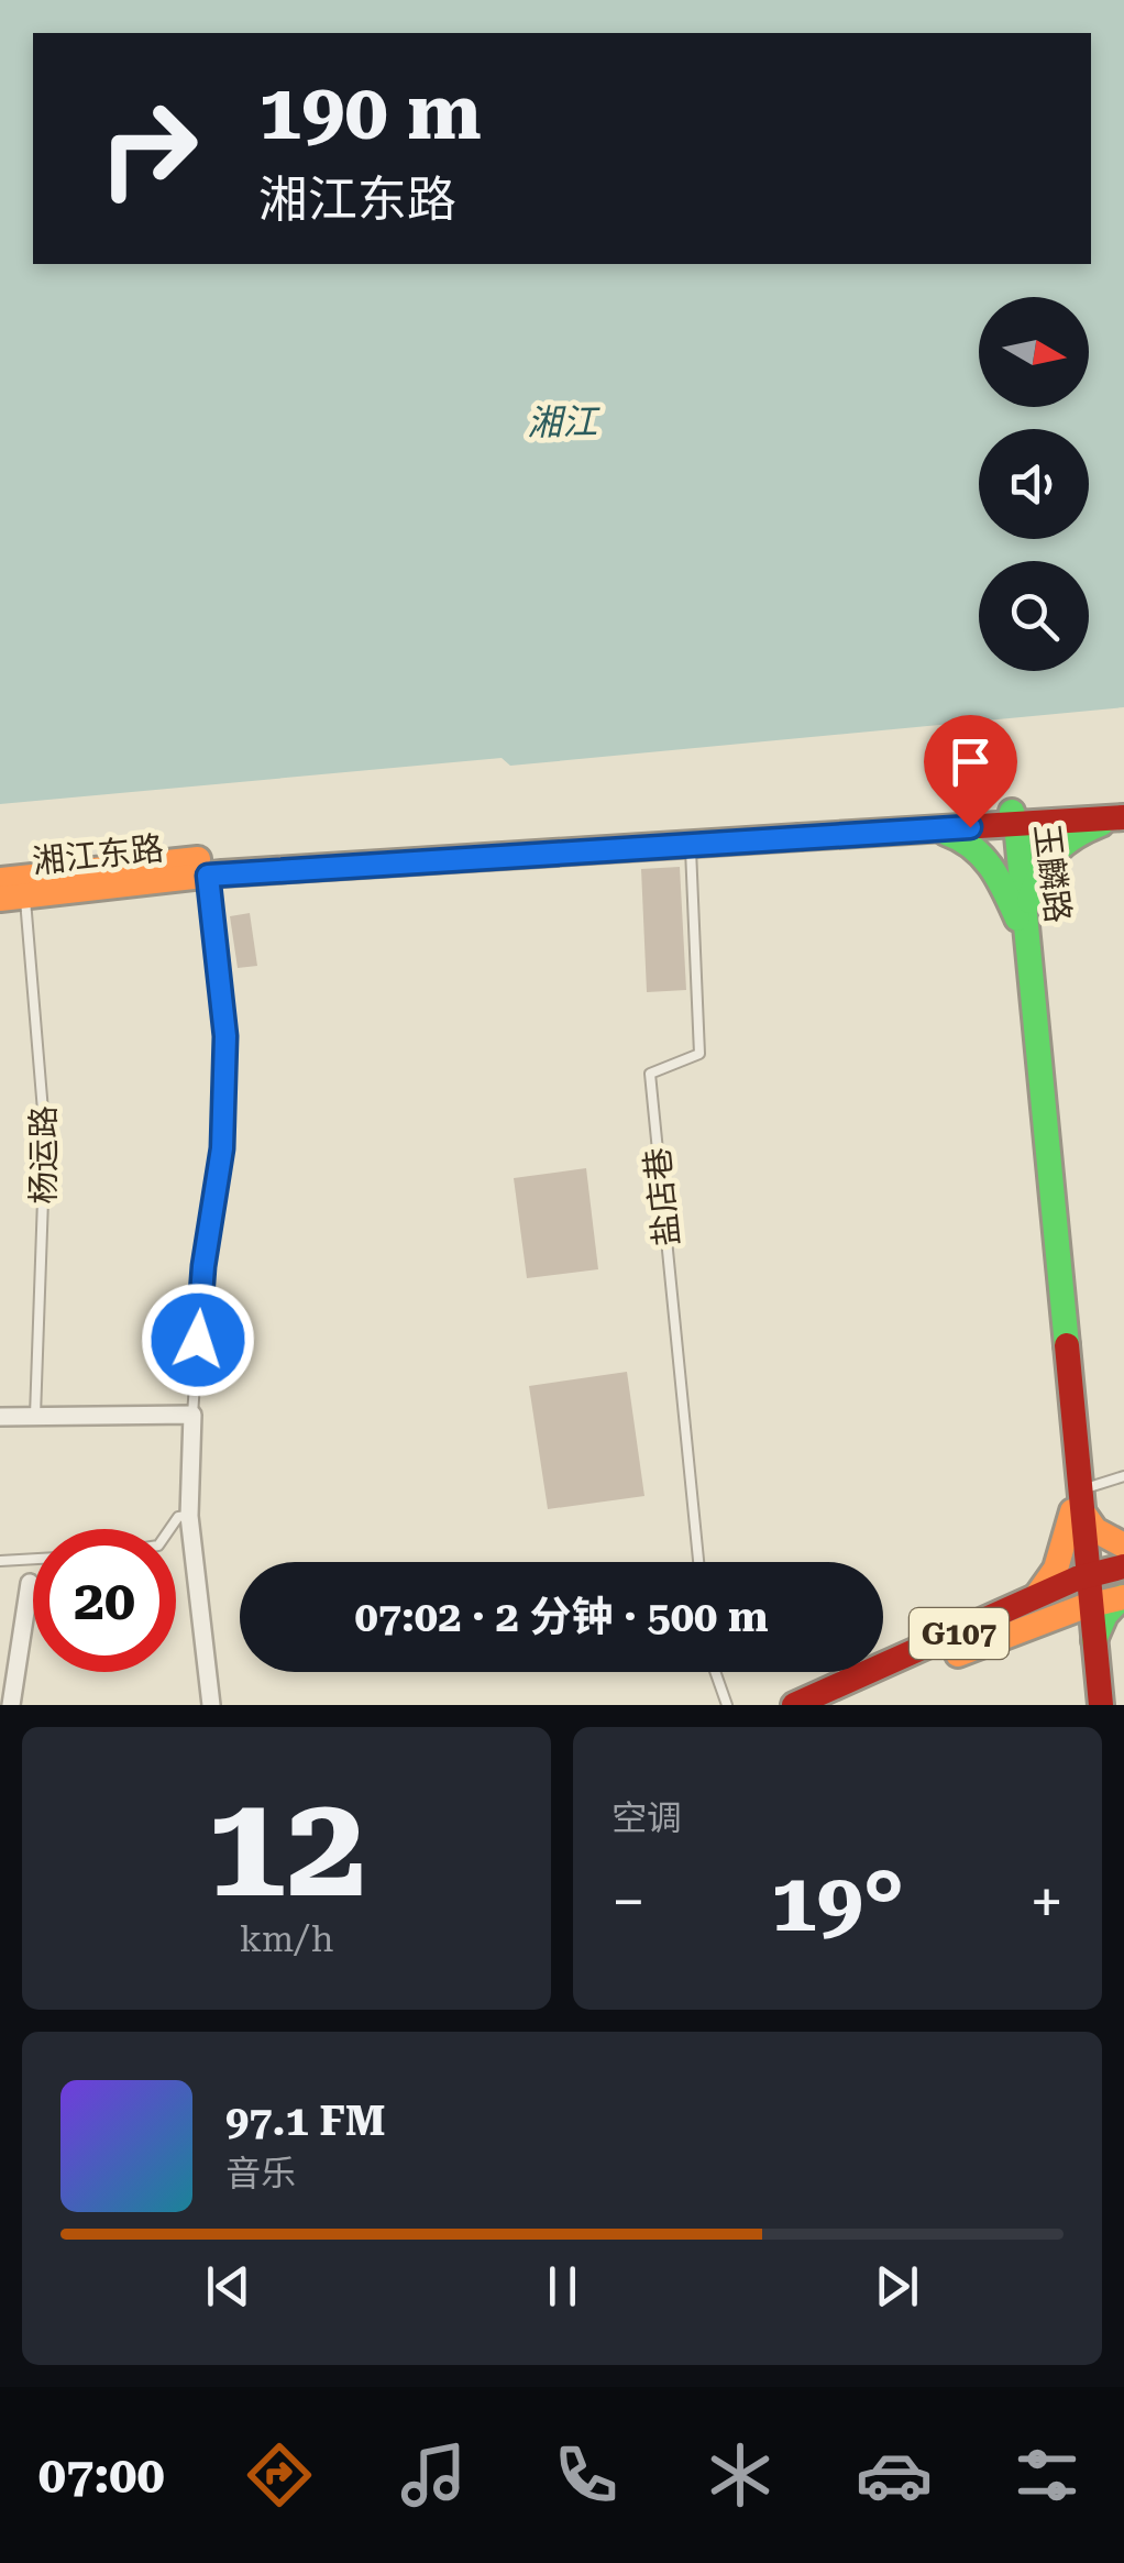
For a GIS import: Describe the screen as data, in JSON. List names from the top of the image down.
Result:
{
  "streets": {
    "main road": ["湘江东路", "玉麟路", "G107"],
    "lane": ["杨运路", "盐店巷"]
  },
  "crossings": [
    ["湘江东路", "玉麟路"],
    ["湘江东路", "杨运路"],
    ["湘江东路", "盐店巷"],
    ["玉麟路", "G107"]
  ],
  "water": ["湘江"],
  "north": "right",
  "page": {
    "turn": ["190 m", "湘江东路"],
    "limit": "20",
    "trip": "07:02 · 2 分钟 · 500 m",
    "tile": [
      ["12", "km/h"],
      "空调"
    ],
    "heat": ["−", "19°", "+"],
    "song": ["97.1 FM", "音乐"],
    "tabs": "07:00"
  }
}
